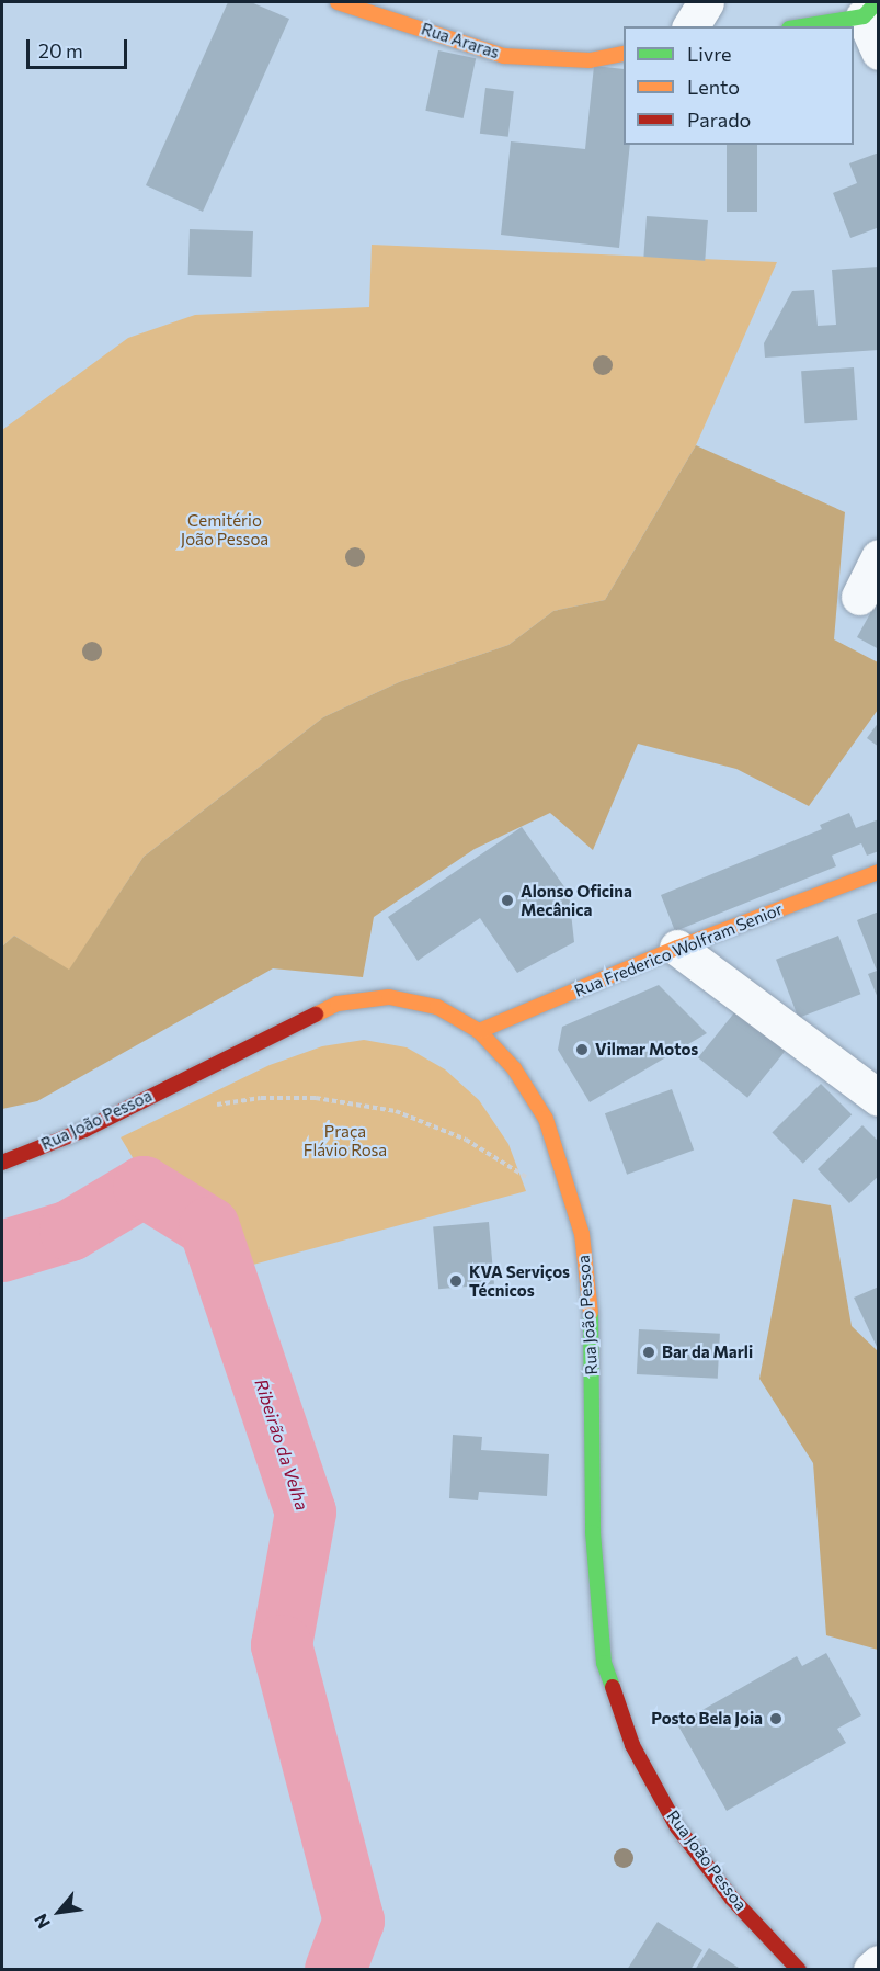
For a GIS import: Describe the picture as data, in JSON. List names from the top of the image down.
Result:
{
  "streets": {
    "main road": ["Rua Araras", "Rua Frederico Wolfram Senior", "Rua João Pessoa"]
  },
  "crossings": [
    ["Rua Frederico Wolfram Senior", "Rua João Pessoa"]
  ],
  "water": ["Ribeirão da Velha"],
  "parks": ["Cemitério João Pessoa", "Praça Flávio Rosa"],
  "places": [
    "Alonso Oficina Mecânica",
    "Vilmar Motos",
    "KVA Serviços Técnicos",
    "Bar da Marli",
    "Posto Bela Joia"
  ],
  "legend": ["Livre", "Lento", "Parado"],
  "scale_bar": "20 m",
  "north": "bottom left"
}
